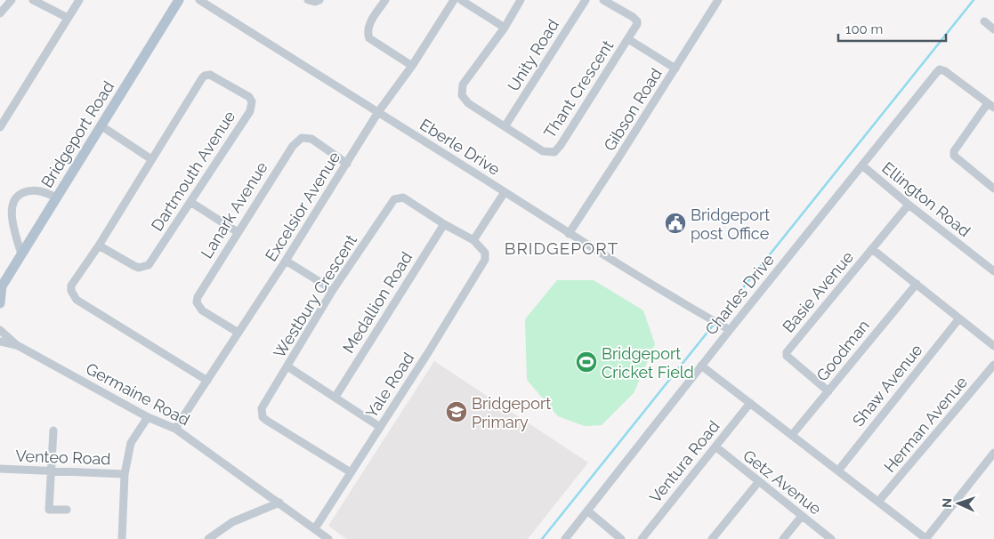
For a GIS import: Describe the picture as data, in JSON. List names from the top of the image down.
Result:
{
  "streets": {
    "main road": ["Bridgeport Road"],
    "street": [
      "Unity Road",
      "Thant Crescent",
      "Gibson Road",
      "Eberle Drive",
      "Dartmouth Avenue",
      "Ellington Road",
      "Excelsior Avenue",
      "Lanark Avenue",
      "Basie Avenue",
      "Charles Drive",
      "Westbury Crescent",
      "Medallion Road",
      "Goodman",
      "Yale Road",
      "Shaw Avenue",
      "Germaine Road",
      "Herman Avenue",
      "Venteo Road",
      "Ventura Road",
      "Getz Avenue"
    ]
  },
  "crossings": [
    ["Unity Road", "Thant Crescent"],
    ["Gibson Road", "Eberle Drive"],
    ["Eberle Drive", "Excelsior Avenue"],
    ["Eberle Drive", "Charles Drive"],
    ["Dartmouth Avenue", "Excelsior Avenue"],
    ["Ellington Road", "Basie Avenue"],
    ["Ellington Road", "Charles Drive"],
    ["Excelsior Avenue", "Lanark Avenue"],
    ["Excelsior Avenue", "Germaine Road"],
    ["Basie Avenue", "Goodman"],
    ["Westbury Crescent", "Medallion Road"],
    ["Westbury Crescent", "Yale Road"],
    ["Yale Road", "Germaine Road"],
    ["Ventura Road", "Getz Avenue"]
  ],
  "districts": ["BRIDGEPORT"],
  "places": {
    "public building": ["Bridgeport post Office"],
    "sports": ["Bridgeport Cricket Field"],
    "school or university": ["Bridgeport Primary"]
  },
  "scale_bar": "100 m",
  "north": "left"
}
